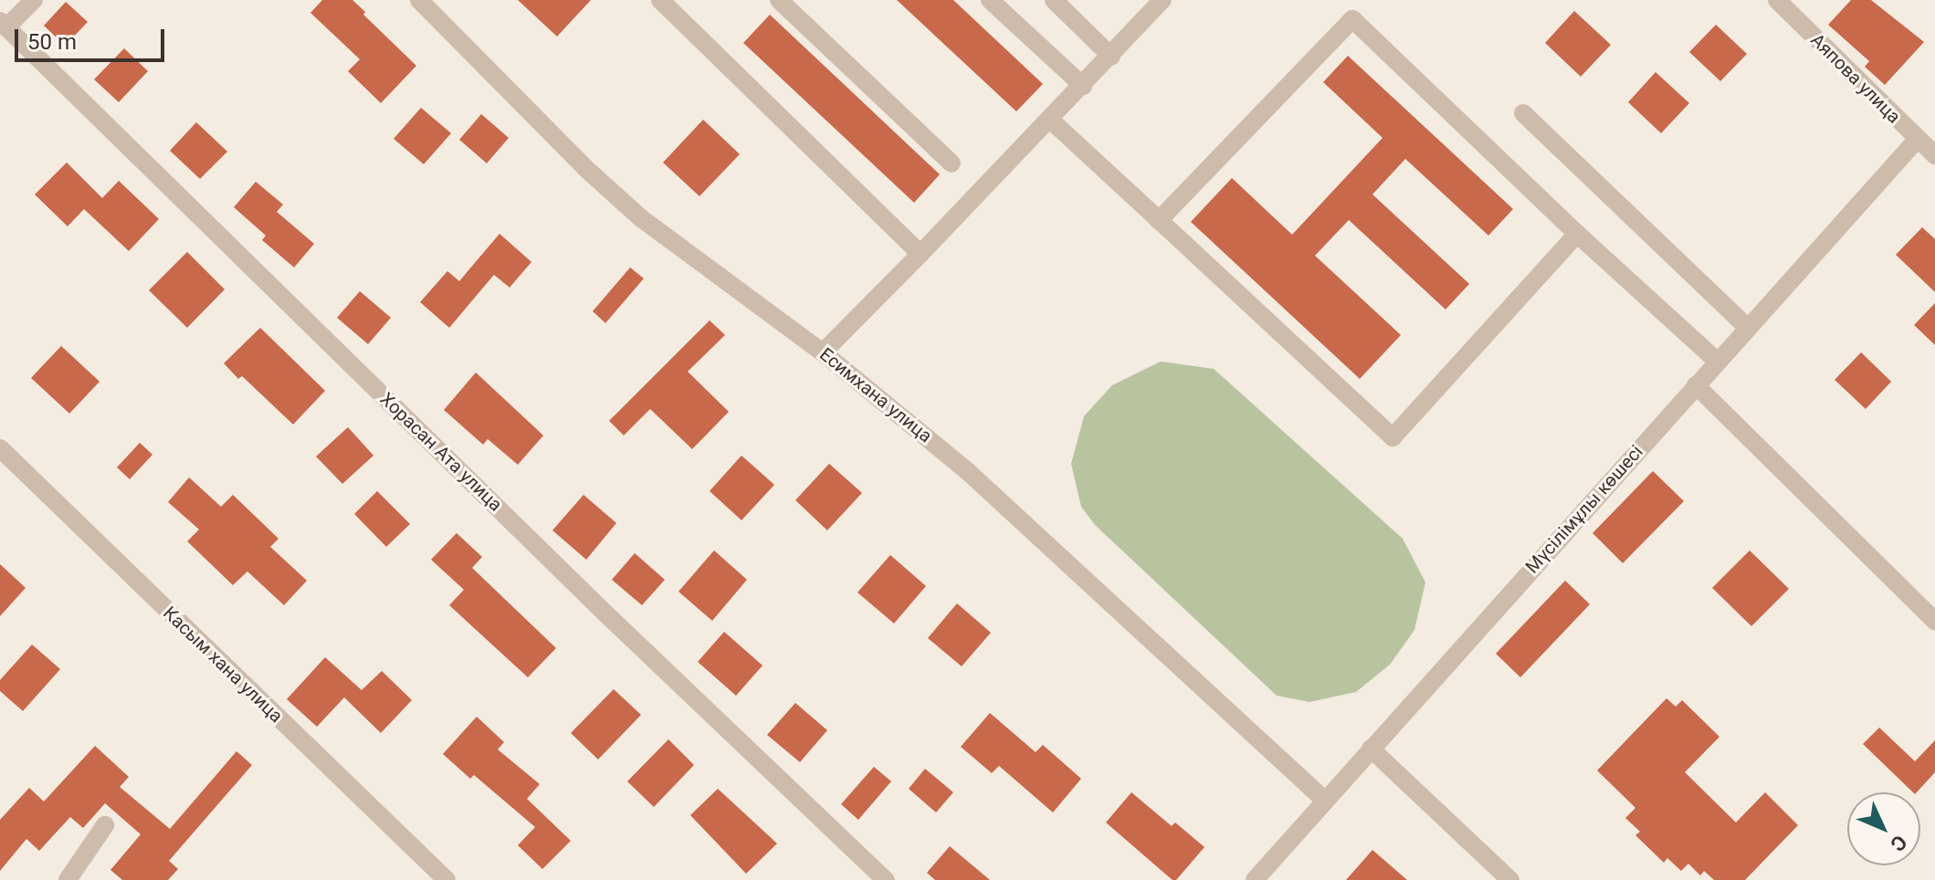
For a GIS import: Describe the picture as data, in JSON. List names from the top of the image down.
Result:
{
  "streets": {
    "street": [
      "Аяпова улица",
      "Есимхана улица",
      "Хорасан Ата улица",
      "Мүсілімұлы көшесі",
      "Касым хана улица"
    ]
  },
  "crossings": [
    ["Аяпова улица", "Мүсілімұлы көшесі"],
    ["Есимхана улица", "Мүсілімұлы көшесі"]
  ],
  "scale_bar": "50 m",
  "north": "bottom right"
}
